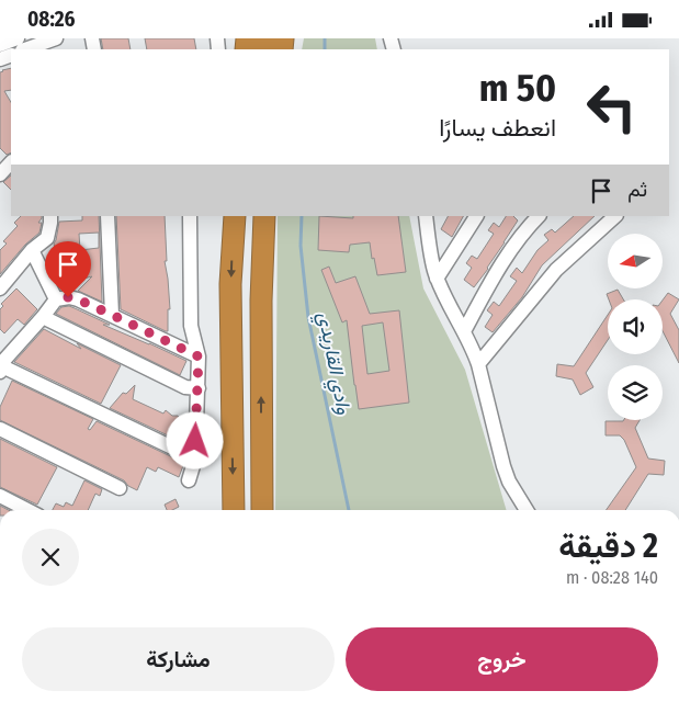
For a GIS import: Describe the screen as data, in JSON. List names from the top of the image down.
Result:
{
  "water": ["وادي القاريدي"],
  "north": "left",
  "page": {
    "status": "08:26",
    "turn": ["50 m", "انعطف يسارًا"],
    "then": "ثم",
    "heading": ["2 دقيقة", "140 m · 08:28"],
    "buttons": ["خروج", "مشاركة"]
  }
}
